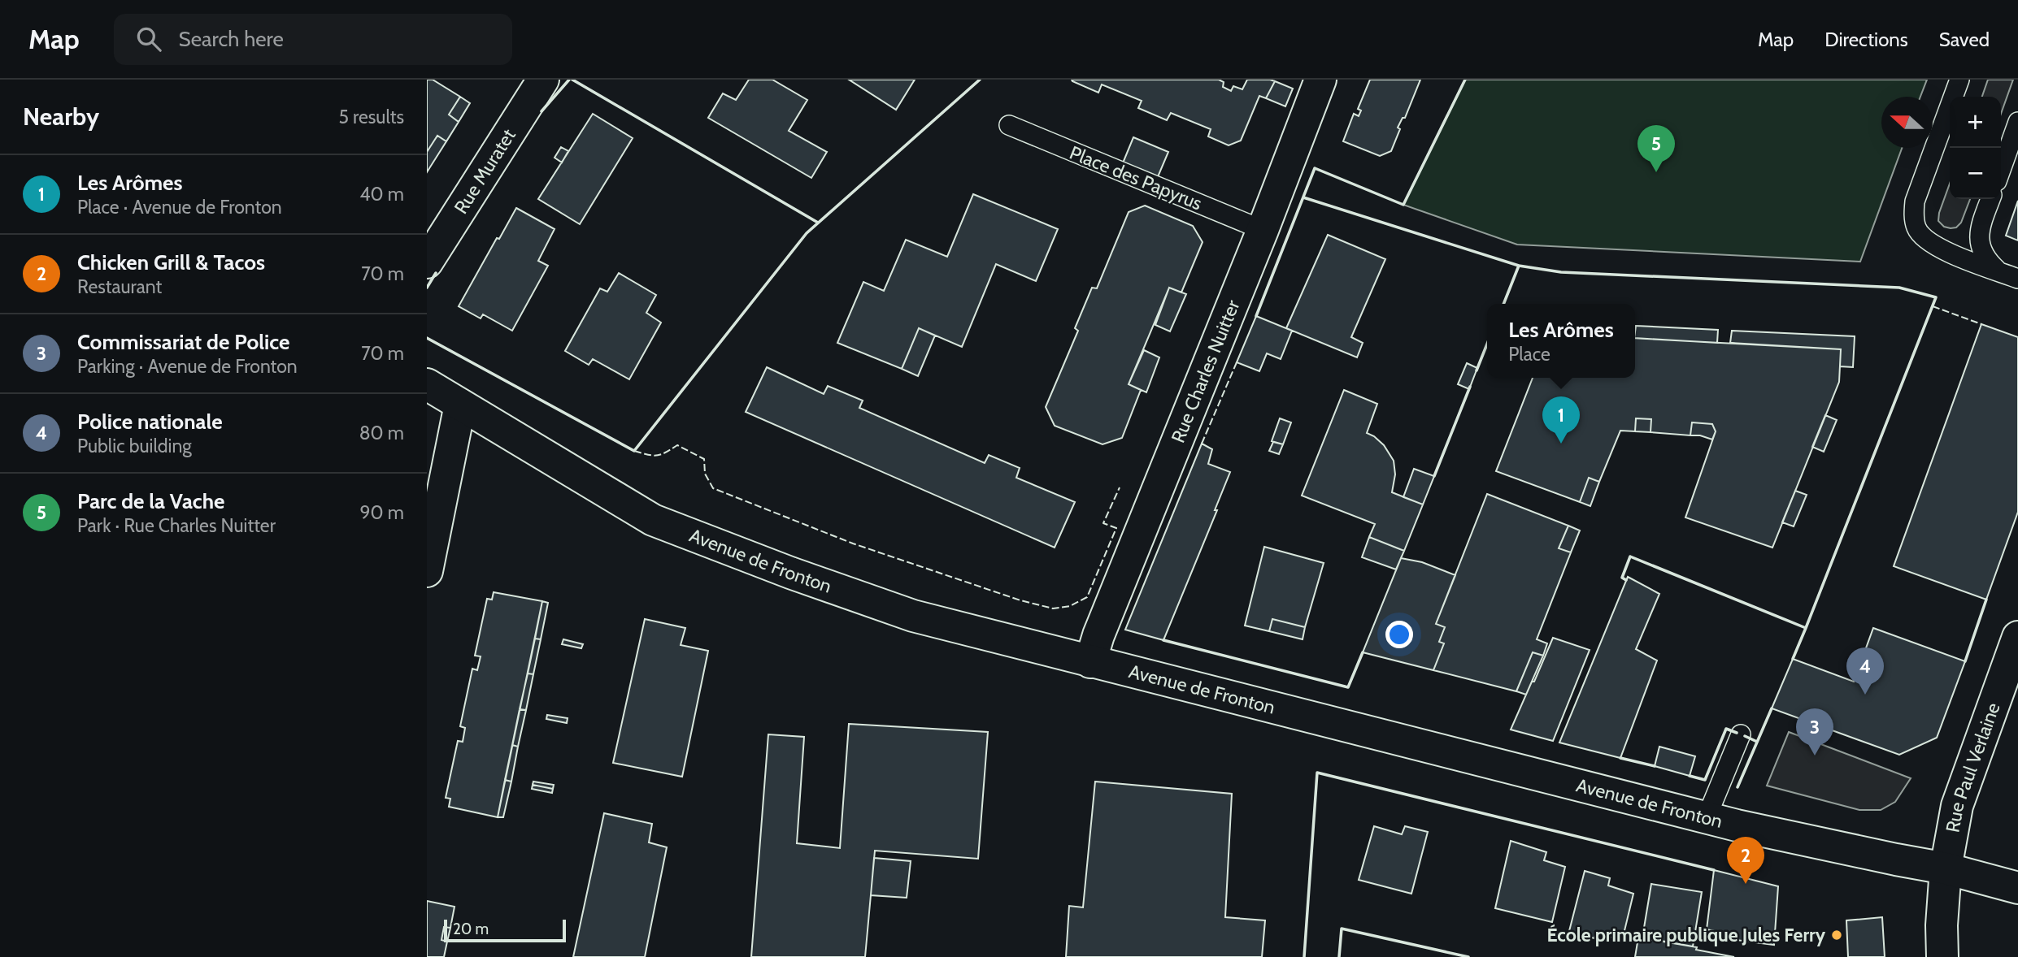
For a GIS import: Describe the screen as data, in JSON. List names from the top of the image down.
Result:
{
  "streets": {
    "street": [
      "Rue Muratet",
      "Rue Charles Nuitter",
      "Avenue de Fronton",
      "Rue Paul Verlaine"
    ],
    "lane": ["Place des Papyrus"]
  },
  "crossings": [
    ["Place des Papyrus", "Rue Charles Nuitter"],
    ["Rue Charles Nuitter", "Avenue de Fronton"],
    ["Avenue de Fronton", "Rue Paul Verlaine"]
  ],
  "places": ["École primaire publique Jules Ferry"],
  "scale_bar": "20 m",
  "north": "left",
  "page": {
    "header": "Map",
    "search": "Search here",
    "nav": ["Map", "Directions", "Saved"],
    "heading": ["Nearby", "5 results"],
    "map_buttons": ["+", "−"],
    "pins": [
      "5",
      "1",
      "4",
      "3",
      "2"
    ],
    "list": [
      {
        "mark": "1",
        "name": "Les Arômes",
        "note": "Place · Avenue de Fronton",
        "value": "40 m"
      },
      {
        "mark": "2",
        "name": "Chicken Grill & Tacos",
        "note": "Restaurant",
        "value": "70 m"
      },
      {
        "mark": "3",
        "name": "Commissariat de Police",
        "note": "Parking · Avenue de Fronton",
        "value": "70 m"
      },
      {
        "mark": "4",
        "name": "Police nationale",
        "note": "Public building",
        "value": "80 m"
      },
      {
        "mark": "5",
        "name": "Parc de la Vache",
        "note": "Park · Rue Charles Nuitter",
        "value": "90 m"
      }
    ],
    "popup": ["Les Arômes", "Place"],
    "scale": "20 m"
  }
}
